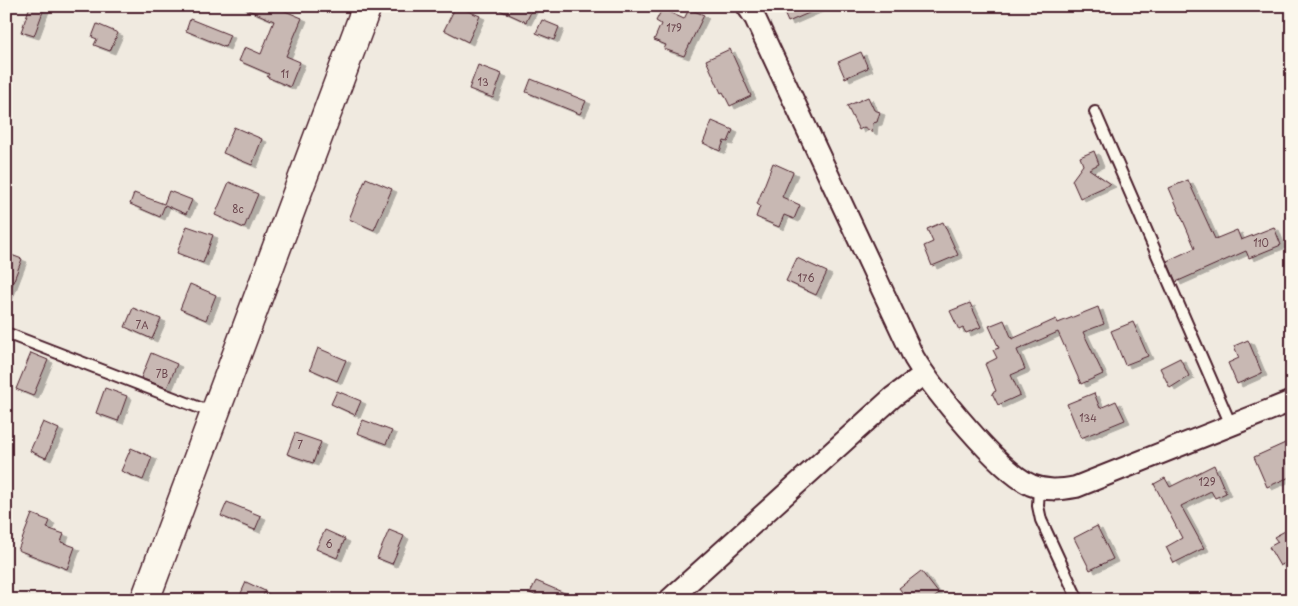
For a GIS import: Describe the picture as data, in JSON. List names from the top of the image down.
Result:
{
  "house_numbers": [
    "179",
    "11",
    "13",
    "8c",
    "110",
    "176",
    "7A",
    "7B",
    "134",
    "7",
    "129",
    "6"
  ]
}
